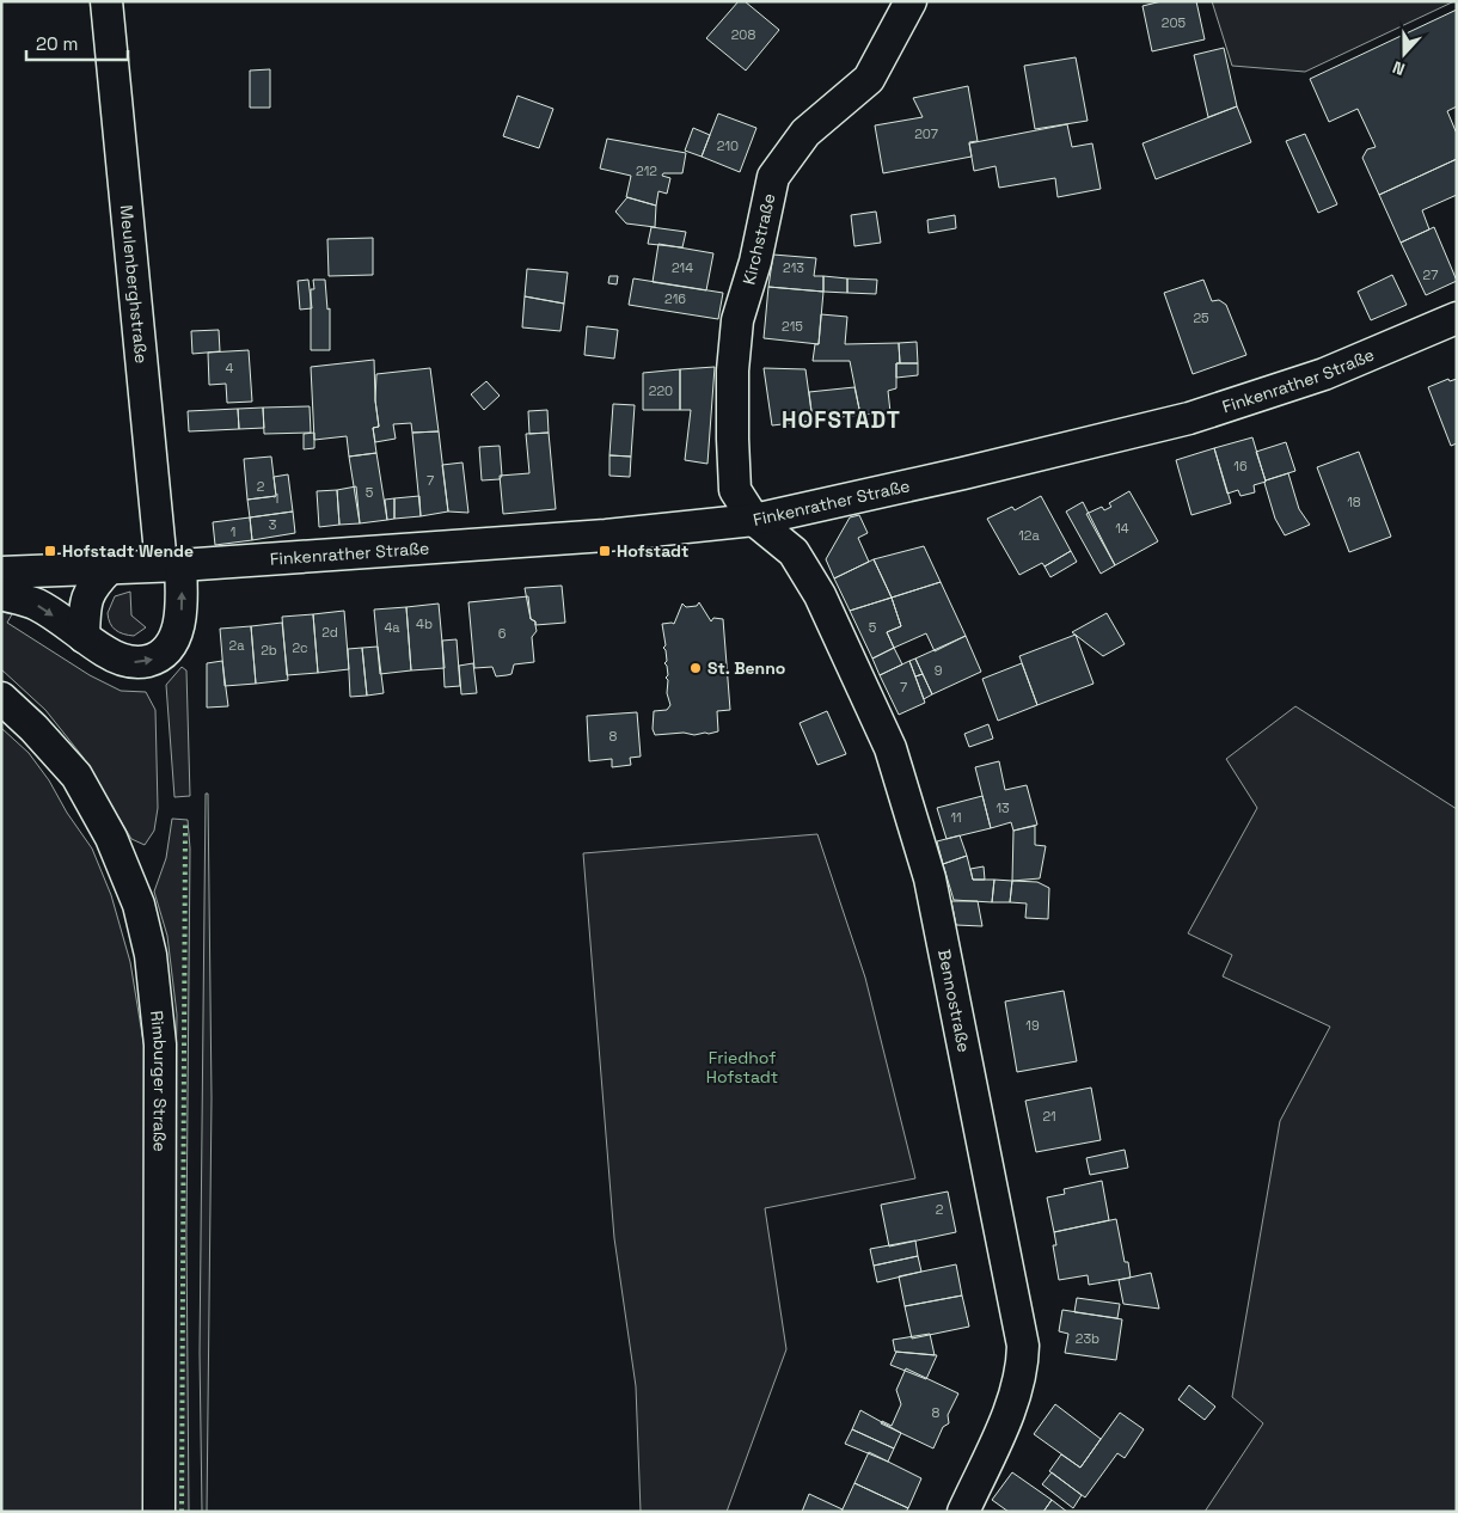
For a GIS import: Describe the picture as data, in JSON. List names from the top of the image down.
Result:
{
  "streets": {
    "street": [
      "Kirchstraße",
      "Meulenberghstraße",
      "Finkenrather Straße",
      "Bennostraße",
      "Rimburger Straße"
    ]
  },
  "crossings": [
    ["Kirchstraße", "Finkenrather Straße"],
    ["Kirchstraße", "Bennostraße"],
    ["Meulenberghstraße", "Finkenrather Straße"],
    ["Finkenrather Straße", "Bennostraße"]
  ],
  "districts": ["HOFSTADT"],
  "parks": ["Friedhof Hofstadt"],
  "places": {
    "transit": ["Hofstadt Wende", "Hofstadt"],
    "other": ["St. Benno"]
  },
  "house_numbers": [
    "205",
    "208",
    "207",
    "210",
    "212",
    "214",
    "213",
    "27",
    "216",
    "25",
    "215",
    "4",
    "220",
    "16",
    "7",
    "2",
    "5",
    "1",
    "18",
    "3",
    "14",
    "1",
    "12a",
    "4b",
    "4a",
    "5",
    "2d",
    "6",
    "2a",
    "2c",
    "2b",
    "9",
    "7",
    "8",
    "13",
    "11",
    "19",
    "21",
    "2",
    "23b",
    "8"
  ],
  "scale_bar": "20 m",
  "north": "bottom"
}
